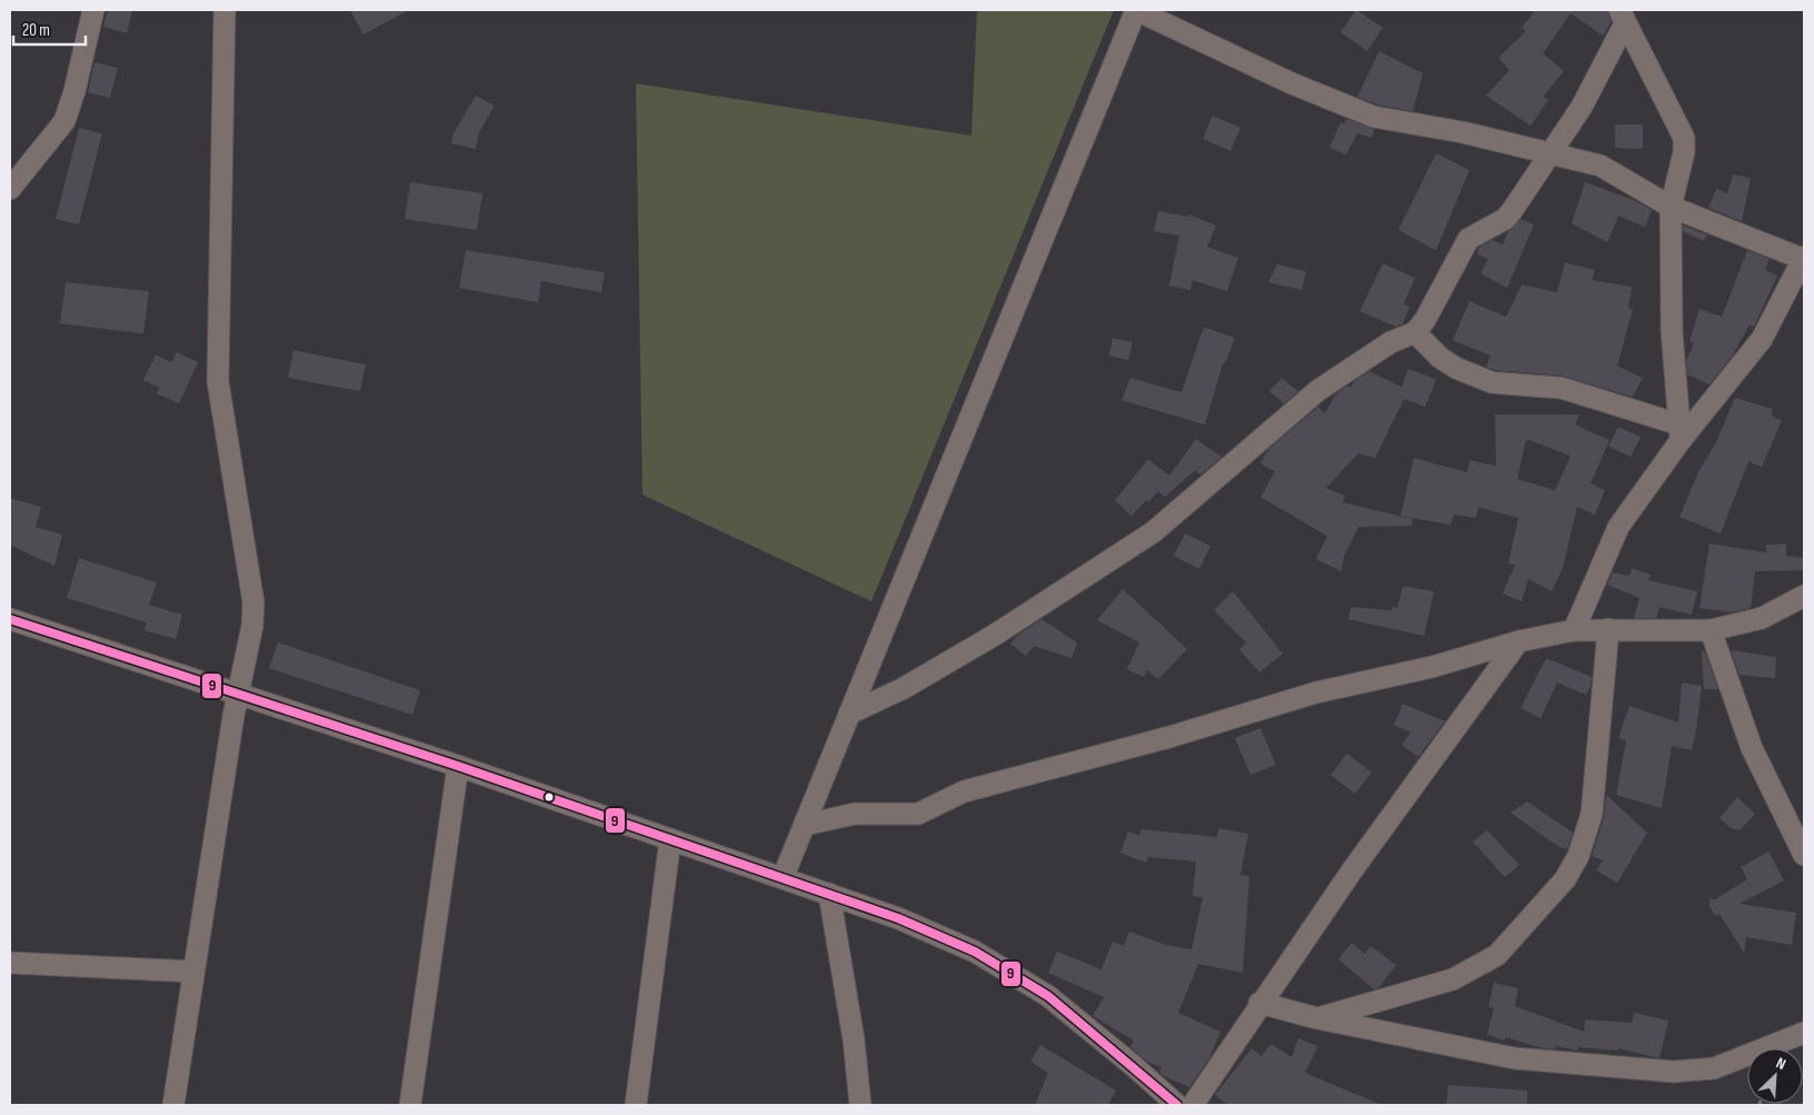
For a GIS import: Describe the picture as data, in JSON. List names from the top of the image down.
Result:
{
  "lines": ["transit line 9"],
  "scale_bar": "20 m",
  "north": "top right"
}
